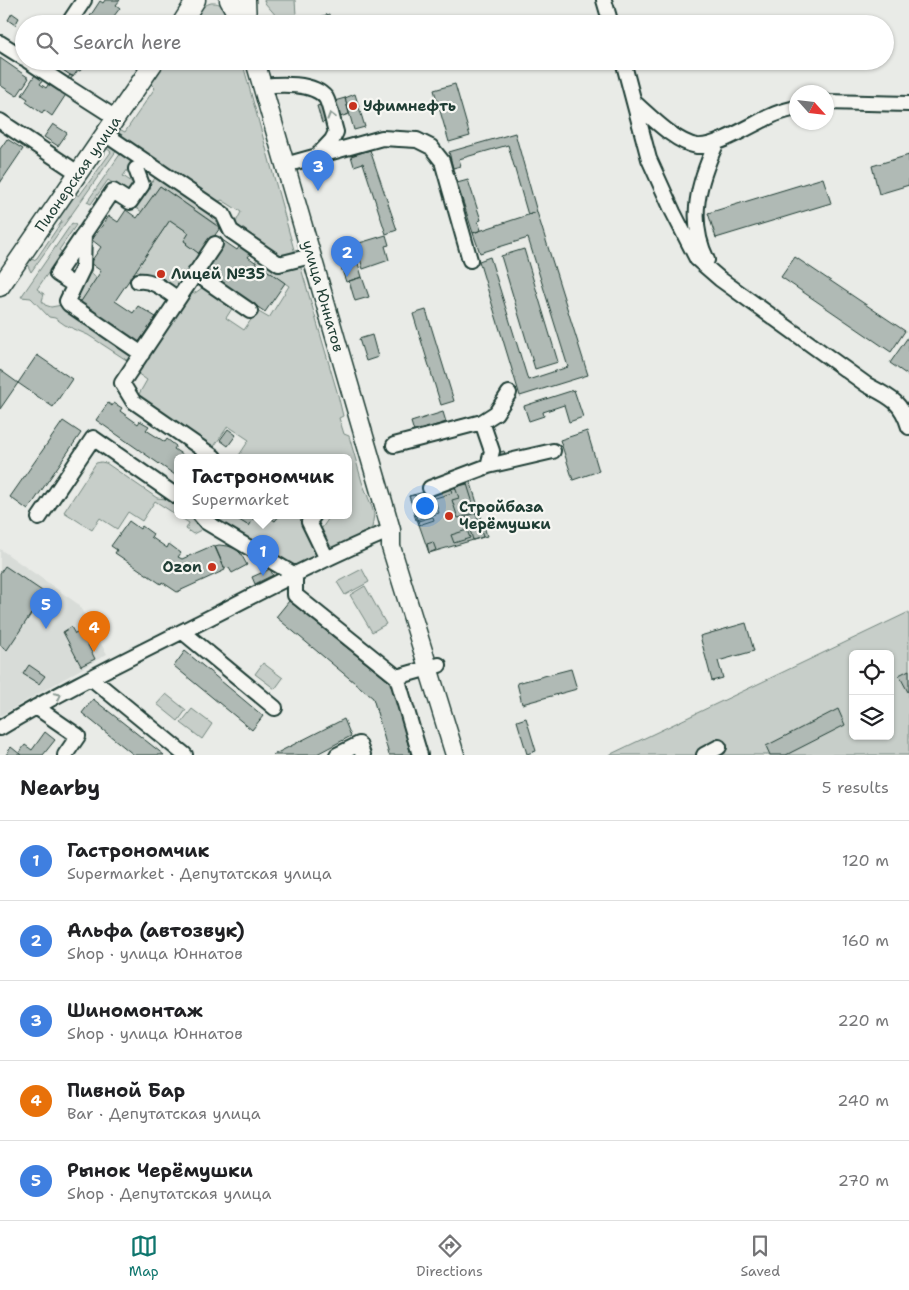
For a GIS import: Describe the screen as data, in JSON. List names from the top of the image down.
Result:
{
  "streets": {
    "main road": ["Пионерская улица", "улица Юннатов"]
  },
  "places": [
    "Уфимнефть",
    "Лицей №35",
    "Стройбаза Черёмушки",
    "Ozon"
  ],
  "north": "bottom right",
  "page": {
    "search": "Search here",
    "pins": [
      "3",
      "2",
      "1",
      "5",
      "4"
    ],
    "popup": ["Гастрономчик", "Supermarket"],
    "heading": ["Nearby", "5 results"],
    "list": [
      {
        "mark": "1",
        "name": "Гастрономчик",
        "note": "Supermarket · Депутатская улица",
        "value": "120 m"
      },
      {
        "mark": "2",
        "name": "Альфа (автозвук)",
        "note": "Shop · улица Юннатов",
        "value": "160 m"
      },
      {
        "mark": "3",
        "name": "Шиномонтаж",
        "note": "Shop · улица Юннатов",
        "value": "220 m"
      },
      {
        "mark": "4",
        "name": "Пивной Бар",
        "note": "Bar · Депутатская улица",
        "value": "240 m"
      },
      {
        "mark": "5",
        "name": "Рынок Черёмушки",
        "note": "Shop · Депутатская улица",
        "value": "270 m"
      }
    ],
    "nav": ["Map", "Directions", "Saved"]
  }
}
